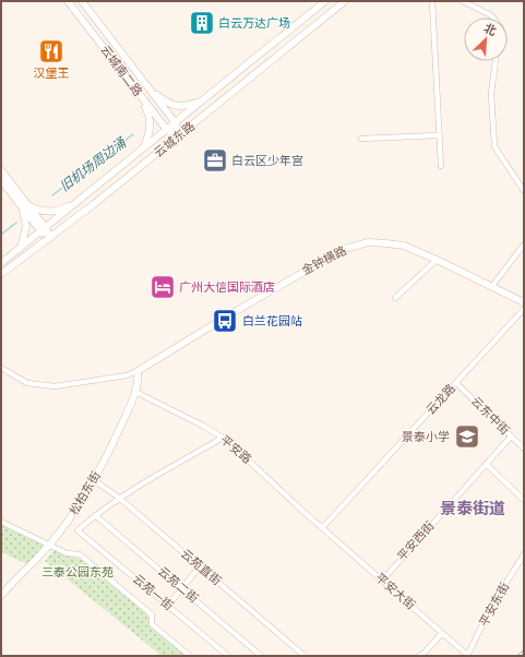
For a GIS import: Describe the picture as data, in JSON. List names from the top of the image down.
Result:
{
  "streets": {
    "street": [
      "云城南二路",
      "云城东路",
      "金钟横路",
      "云龙路",
      "云东中街",
      "平安路",
      "松柏东街",
      "平安西街",
      "云苑直街",
      "云苑二街",
      "平安大街",
      "云苑一街",
      "平安东街"
    ]
  },
  "crossings": [
    ["云城南二路", "云城东路"],
    ["金钟横路", "松柏东街"],
    ["云龙路", "云东中街"],
    ["云龙路", "平安路"],
    ["云龙路", "平安大街"],
    ["云东中街", "平安西街"],
    ["平安路", "松柏东街"],
    ["平安路", "平安大街"],
    ["松柏东街", "云苑直街"],
    ["平安西街", "平安大街"],
    ["云苑二街", "云苑一街"],
    ["平安大街", "平安东街"]
  ],
  "districts": ["景泰街道"],
  "water": ["旧机场周边涌"],
  "parks": ["三泰公园东苑"],
  "places": {
    "building": ["白云万达广场"],
    "restaurant": ["汉堡王"],
    "office": ["白云区少年宫"],
    "hotel": ["广州大信国际酒店"],
    "bus stop": ["白兰花园站"],
    "school or university": ["景泰小学"]
  },
  "north": "top right"
}
